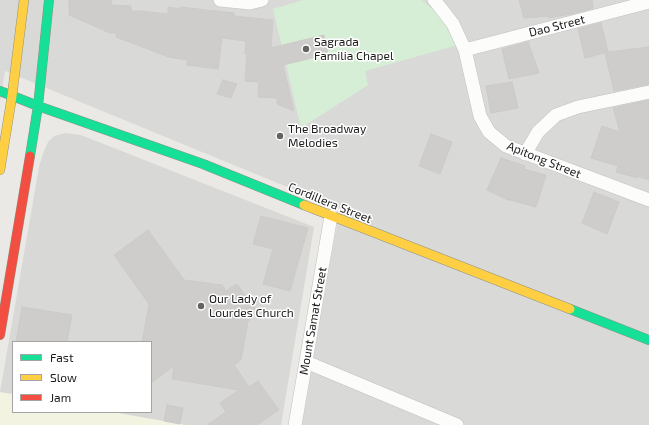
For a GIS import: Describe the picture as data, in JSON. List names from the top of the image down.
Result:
{
  "streets": {
    "street": [
      "Dao Street",
      "Apitong Street",
      "Cordillera Street",
      "Mount Samat Street"
    ]
  },
  "crossings": [
    ["Dao Street", "Apitong Street"],
    ["Cordillera Street", "Mount Samat Street"]
  ],
  "places": ["Sagrada Familia Chapel", "The Broadway Melodies", "Our Lady of Lourdes Church"],
  "legend": ["Fast", "Slow", "Jam"]
}
